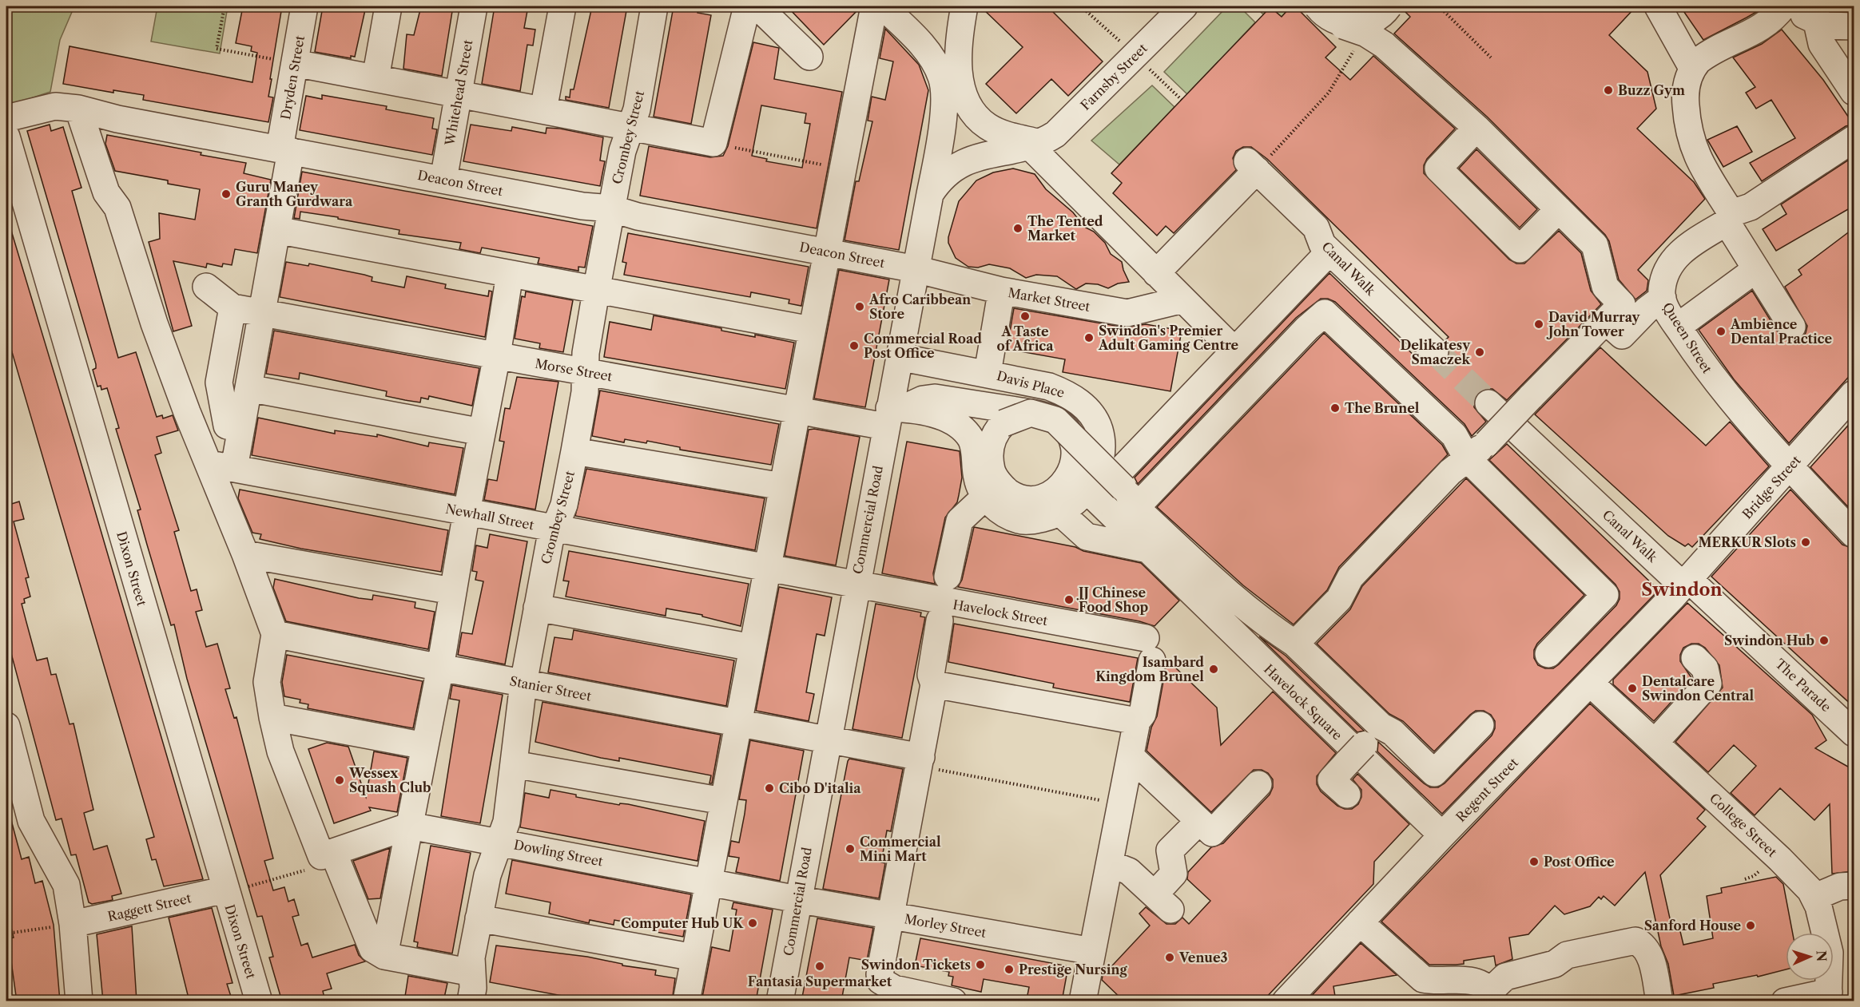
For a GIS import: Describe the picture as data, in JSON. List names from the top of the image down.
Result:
{
  "streets": {
    "street": [
      "Farnsby Street",
      "Dryden Street",
      "Whitehead Street",
      "Crombey Street",
      "Deacon Street",
      "Canal Walk",
      "Market Street",
      "Queen Street",
      "Morse Street",
      "Davis Place",
      "Bridge Street",
      "Newhall Street",
      "Commercial Road",
      "Dixon Street",
      "Havelock Street",
      "The Parade",
      "Stanier Street",
      "Havelock Square",
      "Regent Street",
      "College Street",
      "Dowling Street",
      "Raggett Street",
      "Morley Street"
    ]
  },
  "crossings": [
    ["Farnsby Street", "Commercial Road"],
    ["Dryden Street", "Deacon Street"],
    ["Dryden Street", "Morse Street"],
    ["Dryden Street", "Newhall Street"],
    ["Whitehead Street", "Deacon Street"],
    ["Crombey Street", "Deacon Street"],
    ["Crombey Street", "Morse Street"],
    ["Crombey Street", "Newhall Street"],
    ["Crombey Street", "Stanier Street"],
    ["Crombey Street", "Dowling Street"],
    ["Deacon Street", "Market Street"],
    ["Deacon Street", "Commercial Road"],
    ["Canal Walk", "Bridge Street"],
    ["Canal Walk", "The Parade"],
    ["Canal Walk", "Regent Street"],
    ["Market Street", "Commercial Road"],
    ["Queen Street", "Bridge Street"],
    ["Morse Street", "Davis Place"],
    ["Morse Street", "Commercial Road"],
    ["Davis Place", "Commercial Road"],
    ["Bridge Street", "The Parade"],
    ["Bridge Street", "Regent Street"],
    ["Newhall Street", "Commercial Road"],
    ["Newhall Street", "Havelock Street"],
    ["Commercial Road", "Havelock Street"],
    ["Commercial Road", "Stanier Street"],
    ["Commercial Road", "Dowling Street"],
    ["Commercial Road", "Morley Street"],
    ["Dixon Street", "Raggett Street"],
    ["The Parade", "Regent Street"],
    ["Havelock Square", "Regent Street"],
    ["Regent Street", "College Street"],
    ["Dowling Street", "Morley Street"]
  ],
  "districts": ["Swindon"],
  "places": [
    "Buzz Gym",
    "Guru Maney Granth Gurdwara",
    "The Tented Market",
    "Afro Caribbean Store",
    "A Taste of Africa",
    "David Murray John Tower",
    "Ambience Dental Practice",
    "Swindon's Premier Adult Gaming Centre",
    "Commercial Road Post Office",
    "Delikatesy Smaczek",
    "The Brunel",
    "MERKUR Slots",
    "JJ Chinese Food Shop",
    "Swindon Hub",
    "Isambard Kingdom Brunel",
    "Dentalcare Swindon Central",
    "Wessex Squash Club",
    "Cibo D'italia",
    "Commercial Mini Mart",
    "Post Office",
    "Computer Hub UK",
    "Sanford House",
    "Venue3",
    "Swindon Tickets",
    "Fantasia Supermarket",
    "Prestige Nursing"
  ],
  "north": "right"
}
